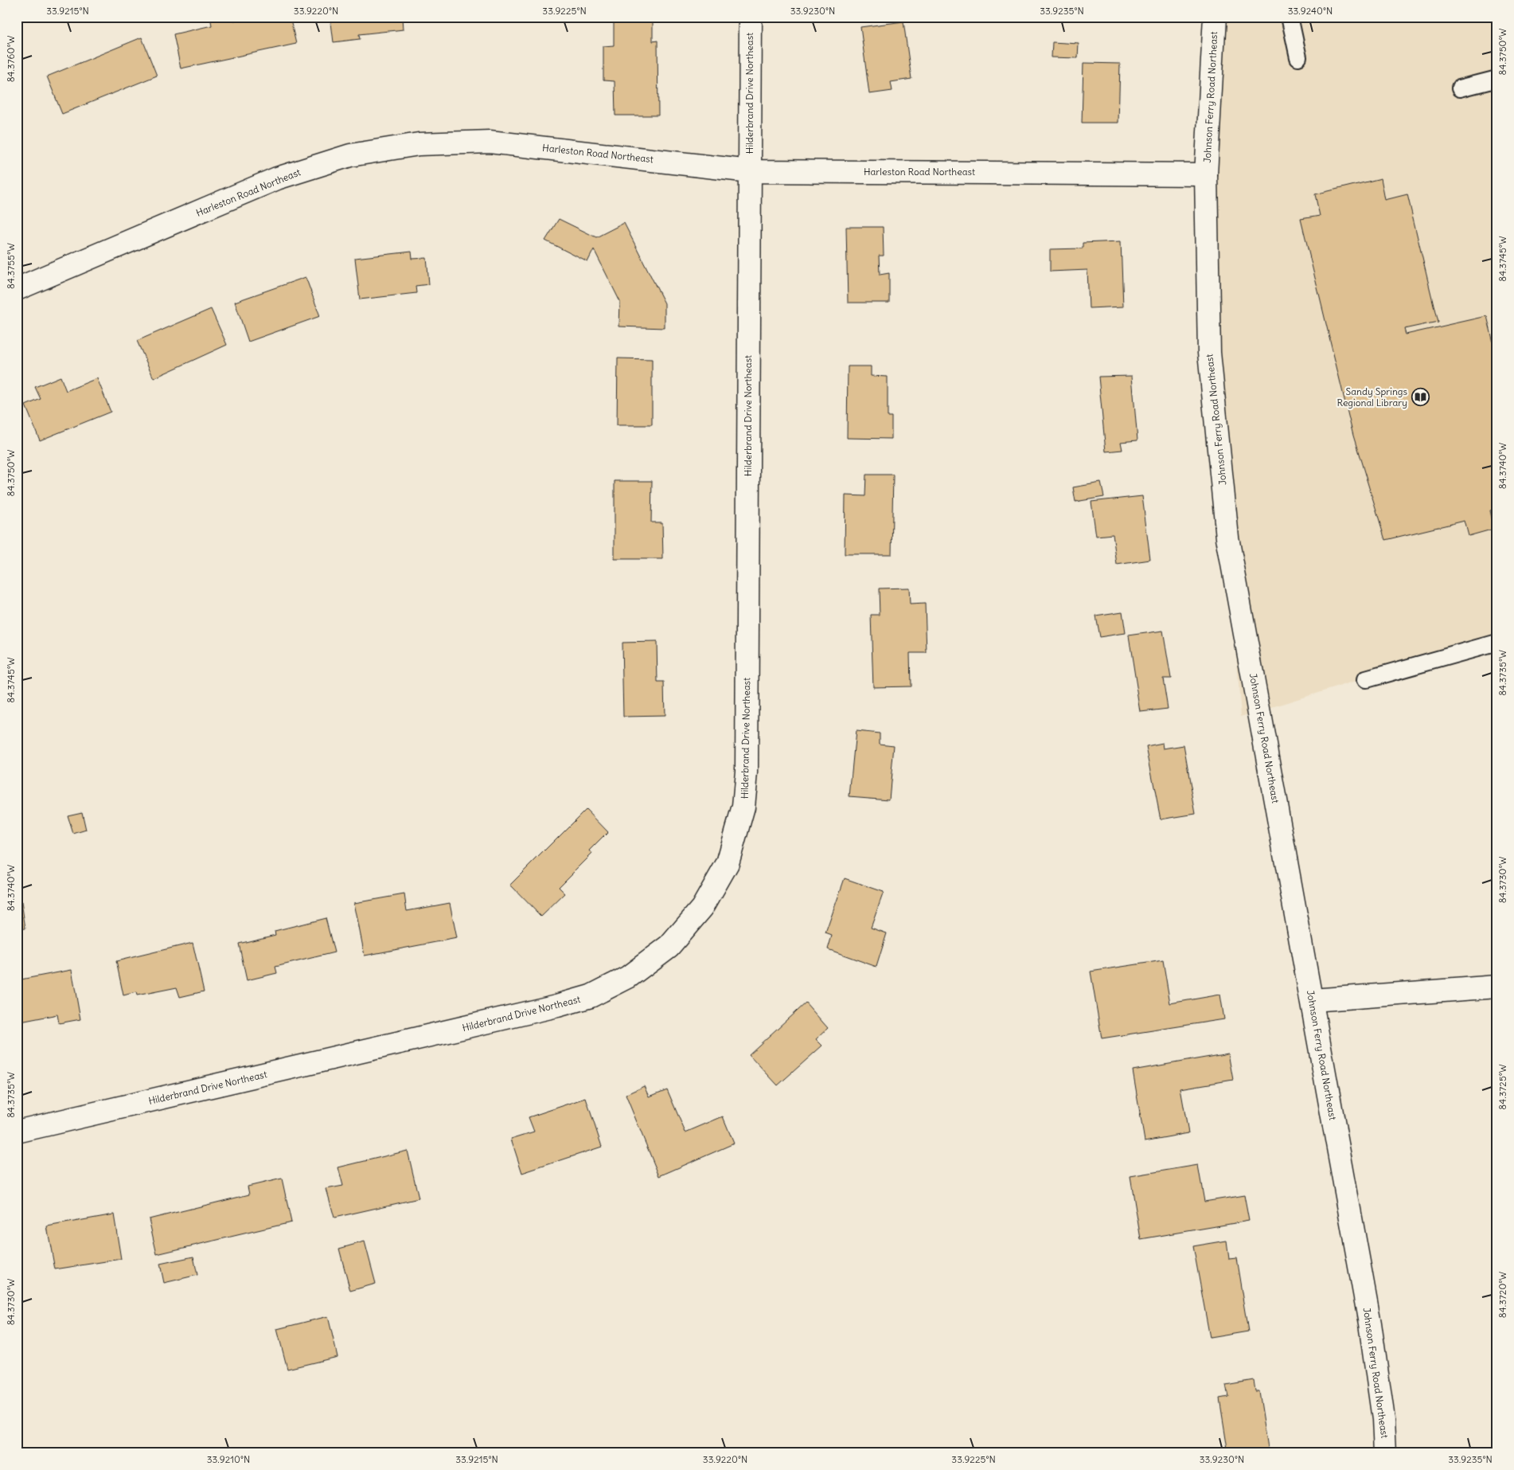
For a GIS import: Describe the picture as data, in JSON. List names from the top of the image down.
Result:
{
  "streets": {
    "street": ["Hilderbrand Drive Northeast", "Johnson Ferry Road Northeast", "Harleston Road Northeast"]
  },
  "crossings": [
    ["Hilderbrand Drive Northeast", "Harleston Road Northeast"],
    ["Johnson Ferry Road Northeast", "Harleston Road Northeast"]
  ],
  "places": {
    "library": ["Sandy Springs Regional Library"]
  },
  "coordinates": [
    "33.9215°N",
    "33.9220°N",
    "33.9225°N",
    "33.9230°N",
    "33.9235°N",
    "33.9240°N",
    "84.3750°W",
    "84.3760°W",
    "84.3745°W",
    "84.3755°W",
    "84.3740°W",
    "84.3735°W",
    "84.3730°W",
    "84.3725°W",
    "84.3720°W",
    "33.9210°N"
  ]
}
